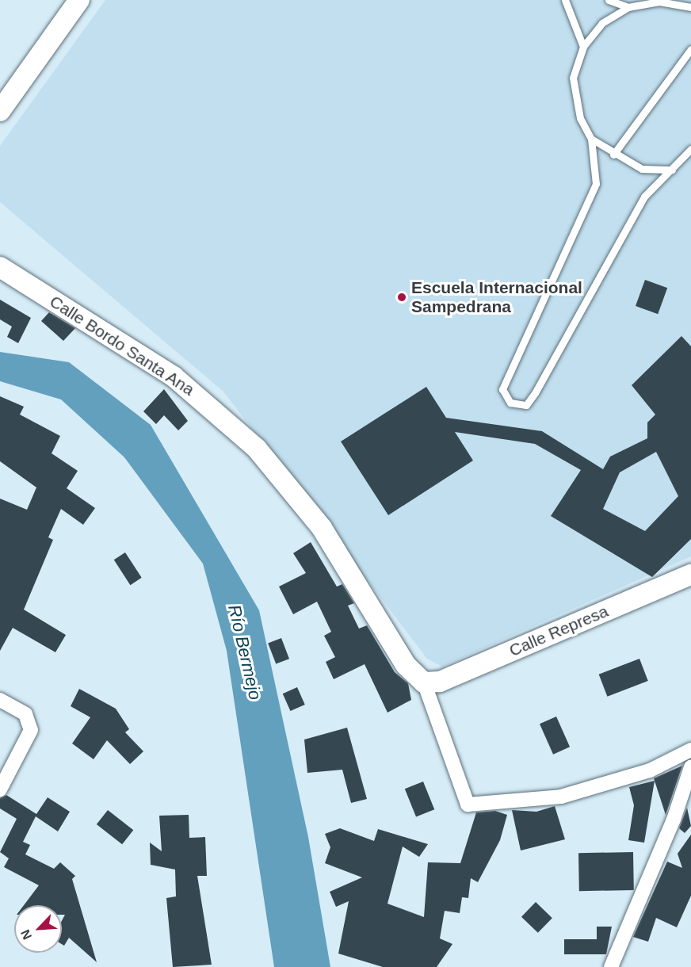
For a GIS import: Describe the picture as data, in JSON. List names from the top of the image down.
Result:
{
  "streets": {
    "street": ["Calle Bordo Santa Ana", "Calle Represa"]
  },
  "crossings": [
    ["Calle Bordo Santa Ana", "Calle Represa"]
  ],
  "water": ["Río Bermejo"],
  "places": ["Escuela Internacional Sampedrana"],
  "north": "bottom left"
}
